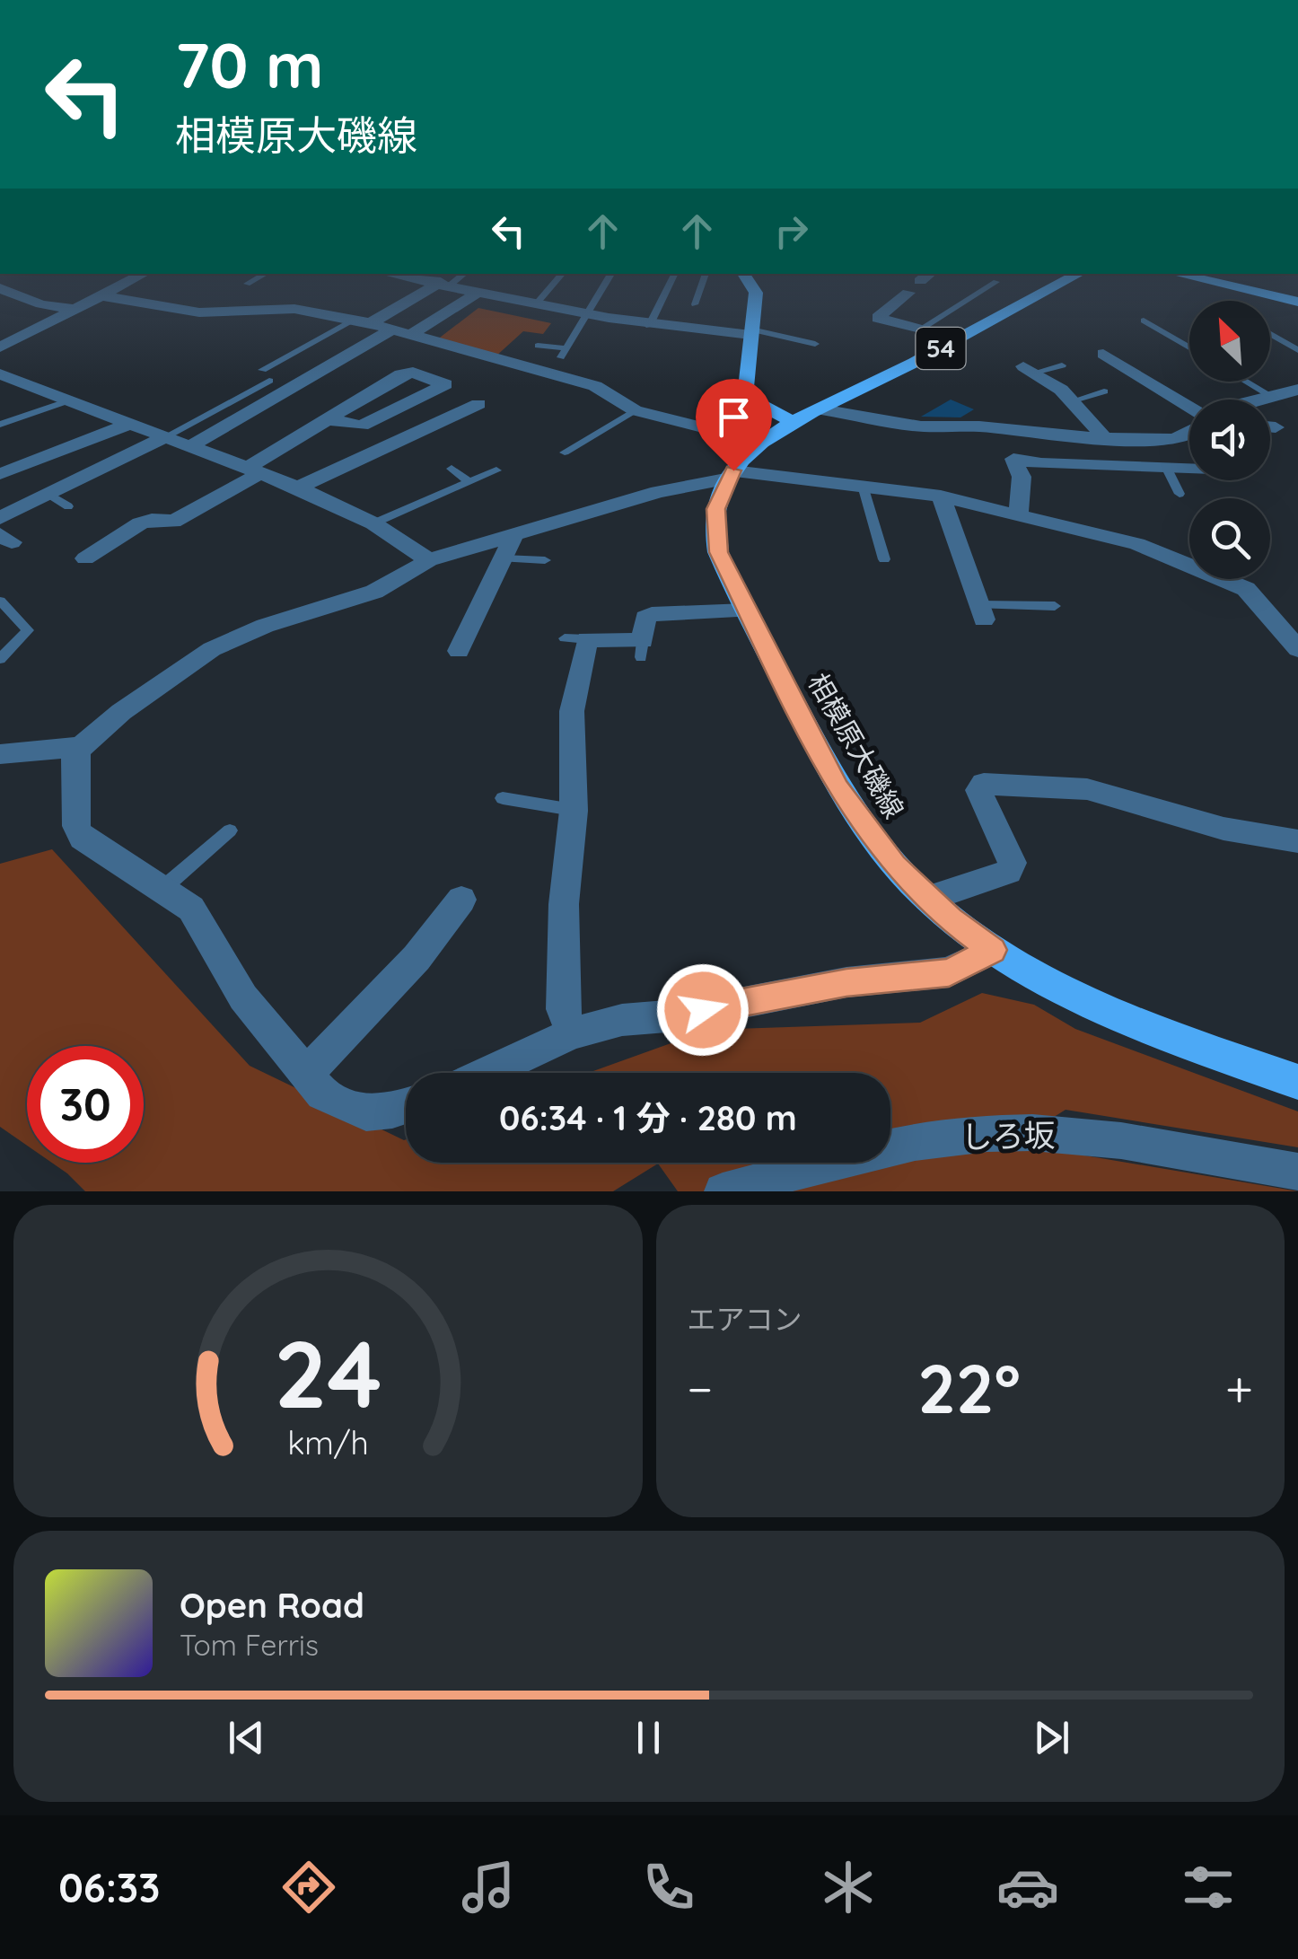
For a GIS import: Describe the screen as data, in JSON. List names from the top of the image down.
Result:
{
  "streets": {
    "main road": ["54", "相模原大磯線"],
    "street": ["しろ坂"]
  },
  "north": "top left",
  "page": {
    "turn": ["70 m", "相模原大磯線"],
    "limit": "30",
    "trip": "06:34 · 1 分 · 280 m",
    "tile": "エアコン",
    "heat": ["−", "22°", "+"],
    "song": ["Open Road", "Tom Ferris"],
    "tabs": "06:33",
    "gauge": ["24", "km/h"]
  }
}
